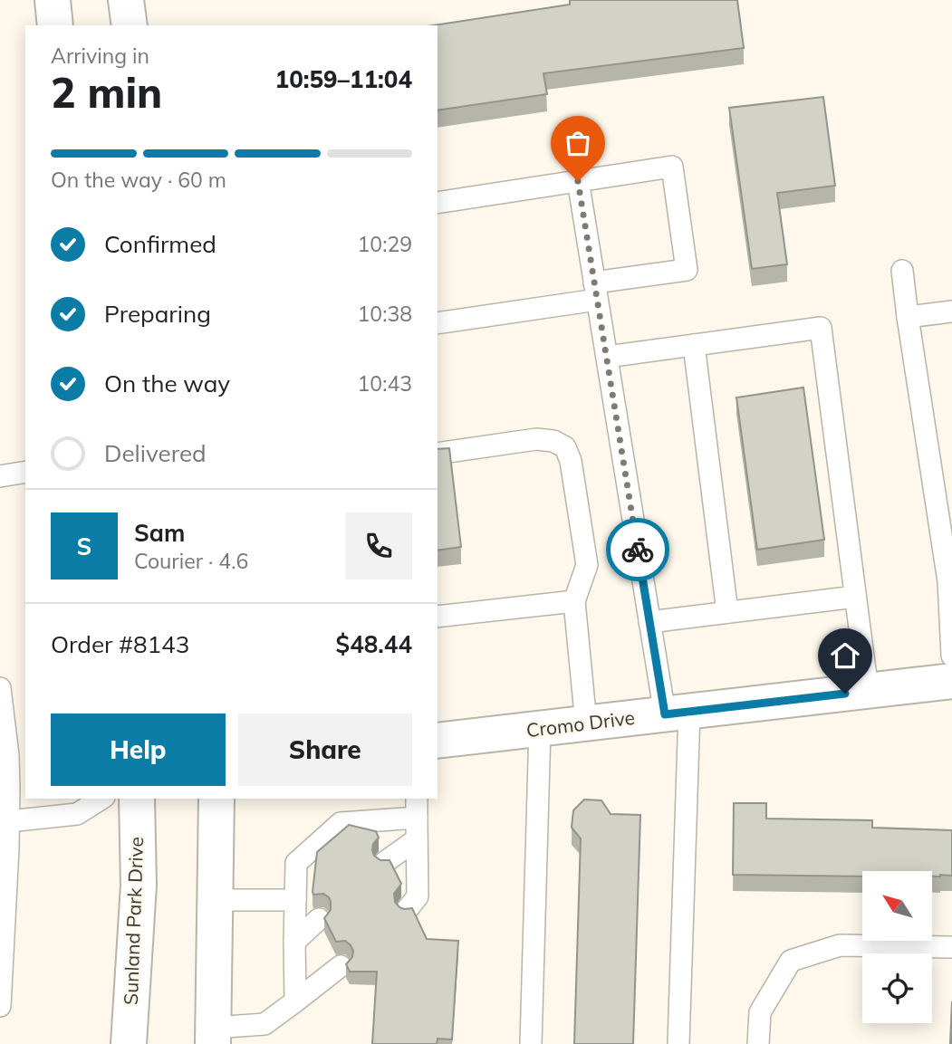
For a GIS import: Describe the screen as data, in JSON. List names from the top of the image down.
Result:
{
  "streets": {
    "main road": ["Cromo Drive", "Sunland Park Drive"]
  },
  "north": "top left",
  "page": {
    "heading": ["2 min", "Arriving in", "10:59–11:04"],
    "panel": [
      "Sam",
      "Courier · 4.6",
      "Order #8143",
      "$48.44"
    ],
    "bar": "On the way · 60 m",
    "list": [
      ["Confirmed", "10:29"],
      ["Preparing", "10:38"],
      ["On the way", "10:43"],
      "Delivered"
    ],
    "round": "S",
    "buttons": ["Help", "Share"]
  }
}
